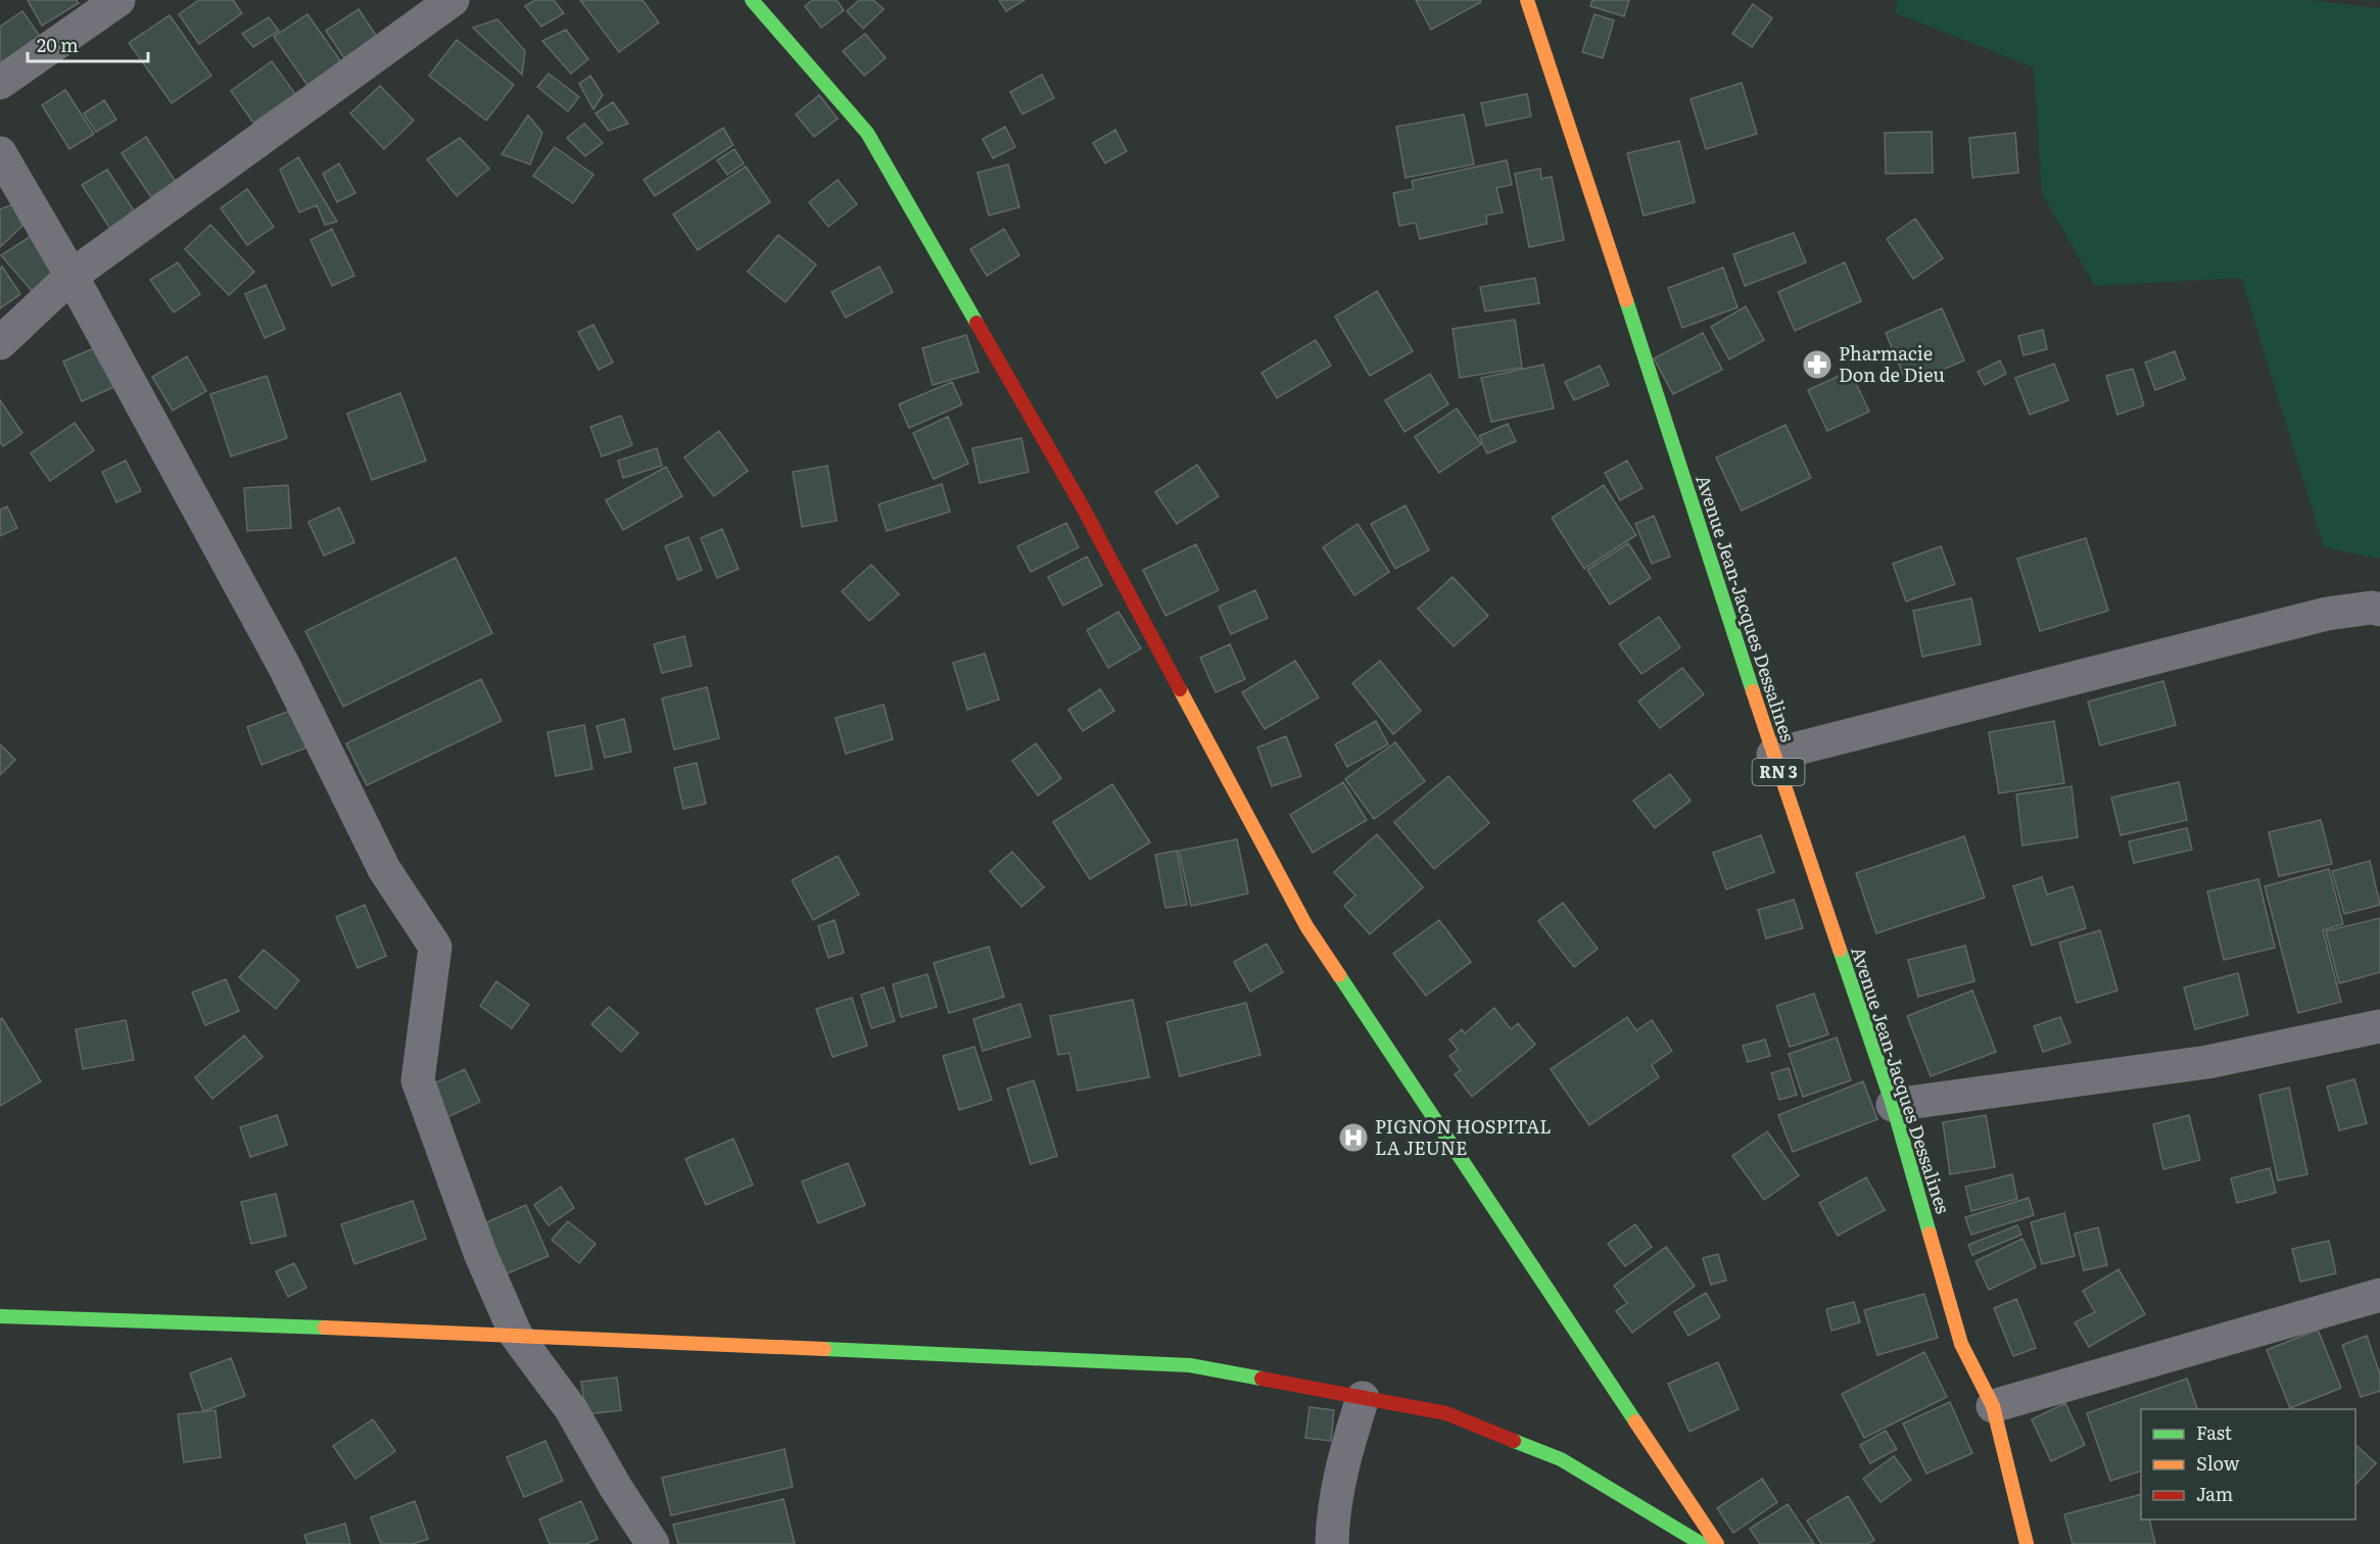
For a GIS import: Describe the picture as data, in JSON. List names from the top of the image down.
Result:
{
  "streets": {
    "street": ["Avenue Jean-Jacques Dessalines", "RN 3"]
  },
  "places": {
    "pharmacy": ["Pharmacie Don de Dieu"],
    "hospital": ["PIGNON HOSPITAL LA JEUNE"]
  },
  "legend": ["Fast", "Slow", "Jam"],
  "scale_bar": "20 m"
}
